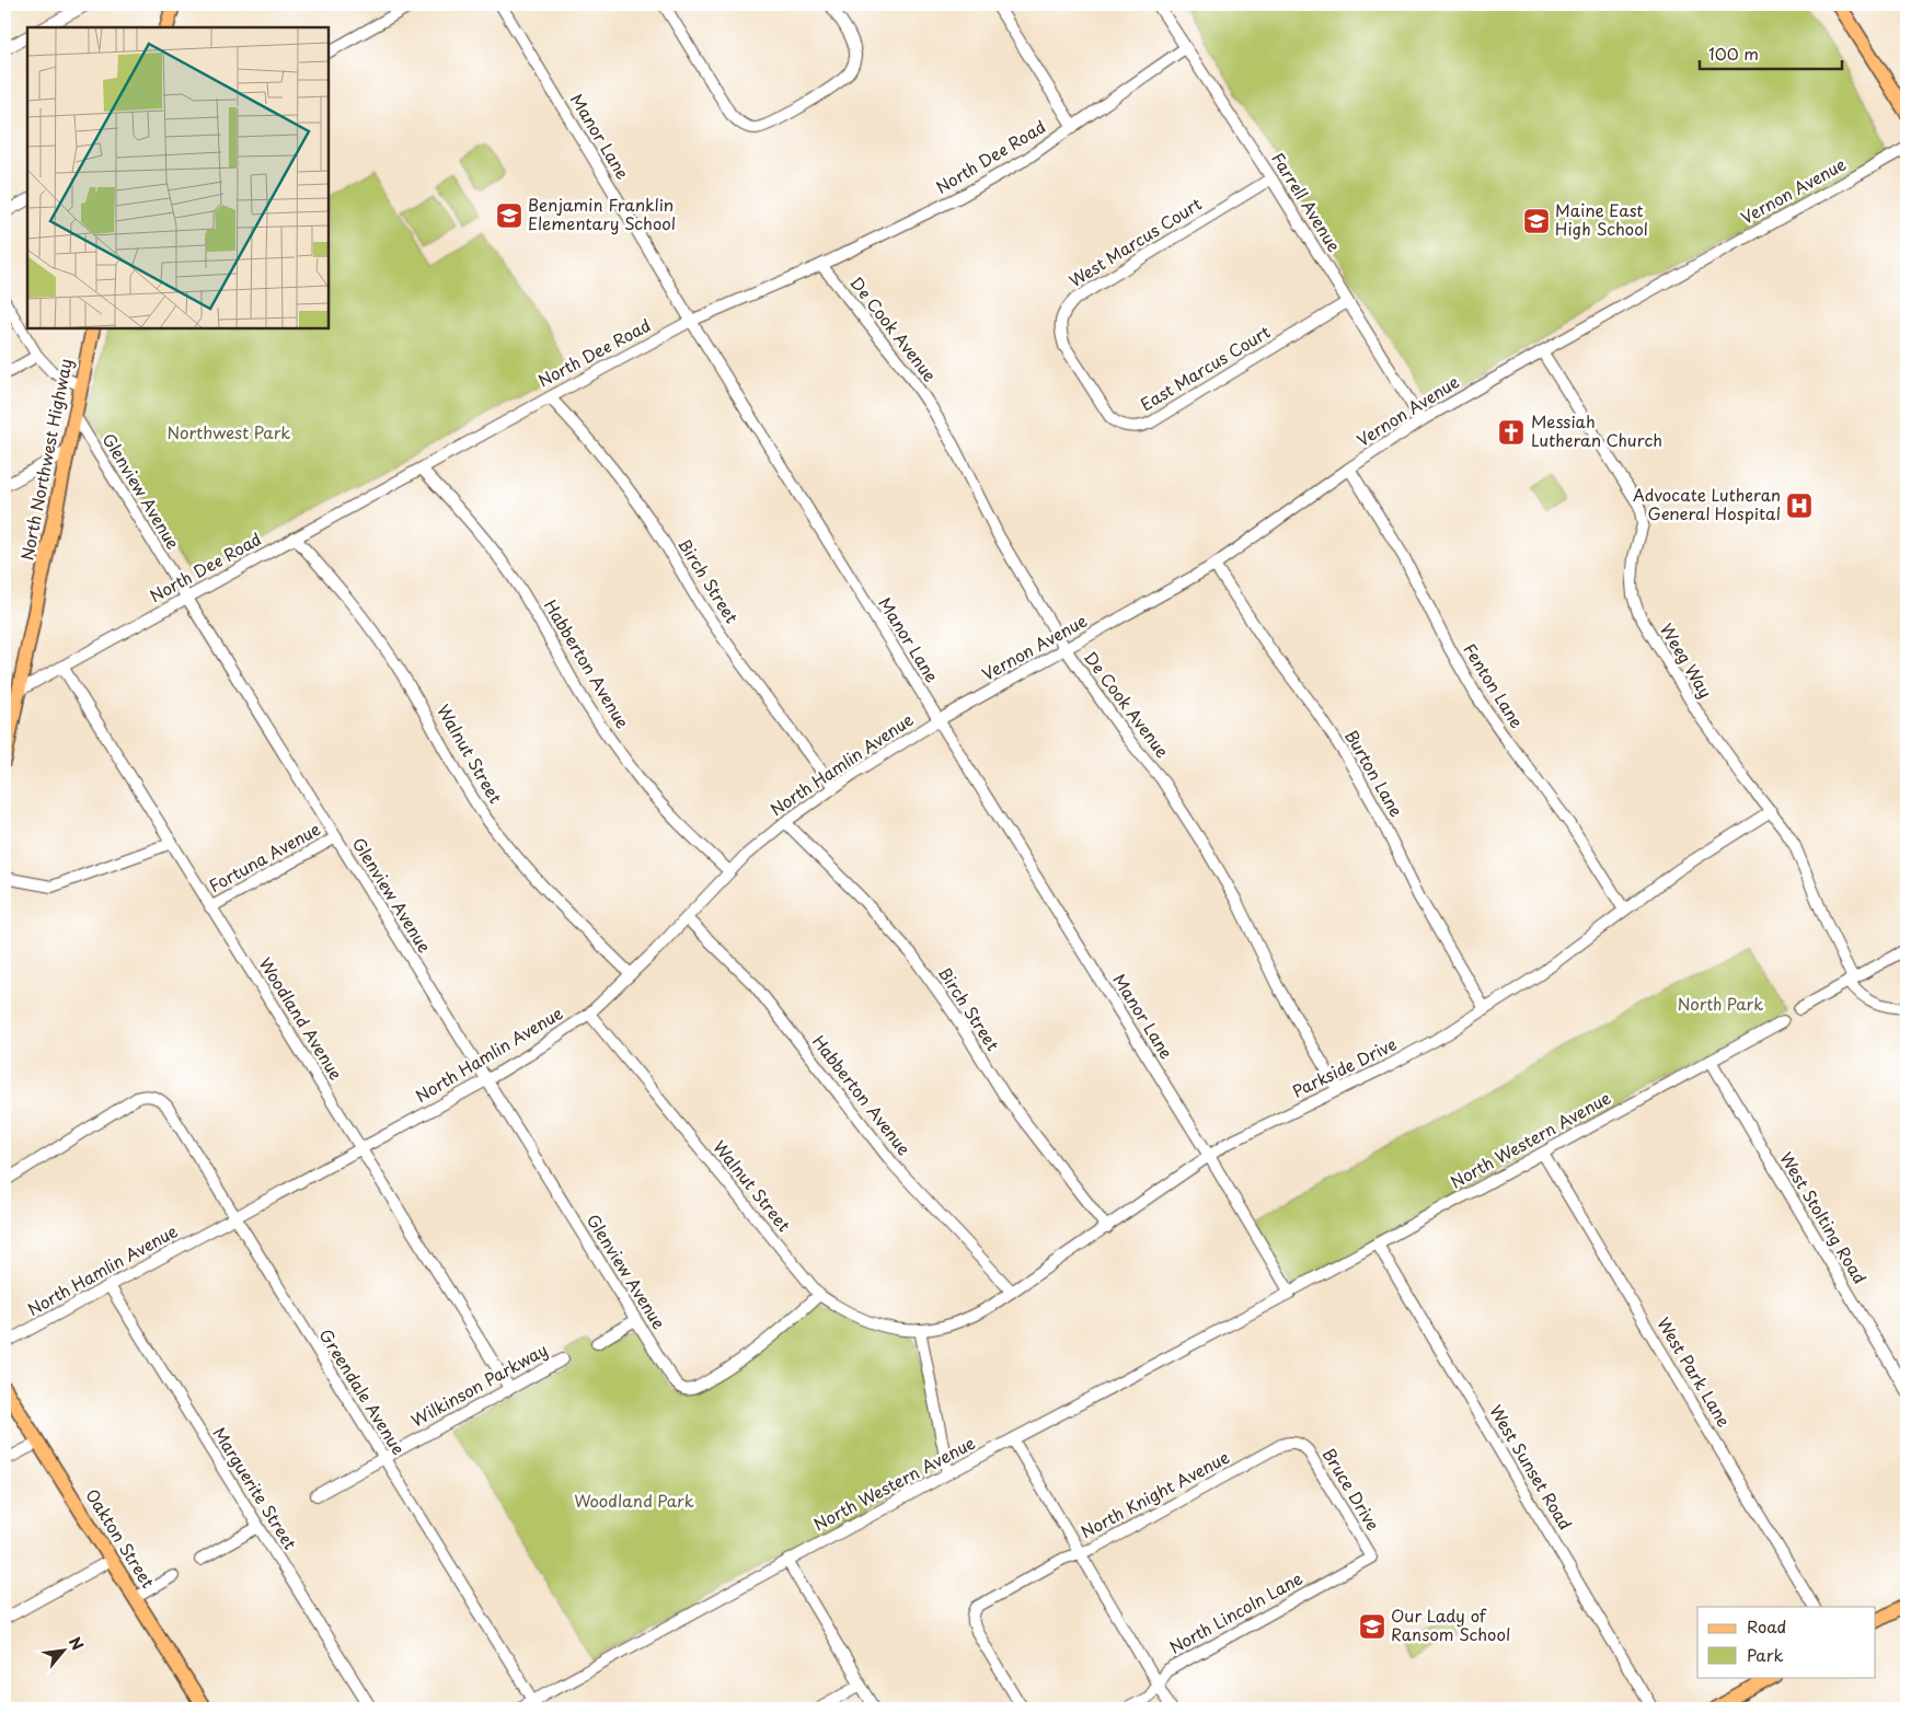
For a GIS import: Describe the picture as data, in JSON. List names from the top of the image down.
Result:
{
  "streets": {
    "main road": ["North Northwest Highway", "Oakton Street"],
    "street": [
      "Manor Lane",
      "North Dee Road",
      "Vernon Avenue",
      "Farrell Avenue",
      "West Marcus Court",
      "De Cook Avenue",
      "East Marcus Court",
      "Glenview Avenue",
      "Birch Street",
      "Weeg Way",
      "Habberton Avenue",
      "Fenton Lane",
      "Walnut Street",
      "North Hamlin Avenue",
      "Burton Lane",
      "Fortuna Avenue",
      "Woodland Avenue",
      "Parkside Drive",
      "North Western Avenue",
      "West Stolting Road",
      "West Park Lane",
      "Wilkinson Parkway",
      "Greendale Avenue",
      "West Sunset Road",
      "Marguerite Street",
      "Bruce Drive",
      "North Knight Avenue",
      "North Lincoln Lane"
    ]
  },
  "crossings": [
    ["Manor Lane", "North Dee Road"],
    ["Manor Lane", "Vernon Avenue"],
    ["Manor Lane", "North Hamlin Avenue"],
    ["Manor Lane", "Parkside Drive"],
    ["Manor Lane", "North Western Avenue"],
    ["North Dee Road", "Farrell Avenue"],
    ["North Dee Road", "De Cook Avenue"],
    ["North Dee Road", "North Northwest Highway"],
    ["North Dee Road", "Glenview Avenue"],
    ["North Dee Road", "Birch Street"],
    ["North Dee Road", "Habberton Avenue"],
    ["North Dee Road", "Walnut Street"],
    ["North Dee Road", "Woodland Avenue"],
    ["Vernon Avenue", "Farrell Avenue"],
    ["Vernon Avenue", "De Cook Avenue"],
    ["Vernon Avenue", "Weeg Way"],
    ["Vernon Avenue", "Fenton Lane"],
    ["Vernon Avenue", "North Hamlin Avenue"],
    ["Vernon Avenue", "Burton Lane"],
    ["Farrell Avenue", "West Marcus Court"],
    ["Farrell Avenue", "East Marcus Court"],
    ["West Marcus Court", "East Marcus Court"],
    ["De Cook Avenue", "Parkside Drive"],
    ["North Northwest Highway", "Glenview Avenue"],
    ["Glenview Avenue", "Walnut Street"],
    ["Glenview Avenue", "North Hamlin Avenue"],
    ["Glenview Avenue", "Fortuna Avenue"],
    ["Birch Street", "North Hamlin Avenue"],
    ["Birch Street", "Parkside Drive"],
    ["Weeg Way", "Parkside Drive"],
    ["Habberton Avenue", "North Hamlin Avenue"],
    ["Habberton Avenue", "Parkside Drive"],
    ["Fenton Lane", "Parkside Drive"],
    ["Walnut Street", "North Hamlin Avenue"],
    ["Walnut Street", "Parkside Drive"],
    ["North Hamlin Avenue", "Woodland Avenue"],
    ["North Hamlin Avenue", "Greendale Avenue"],
    ["North Hamlin Avenue", "Marguerite Street"],
    ["Burton Lane", "Parkside Drive"],
    ["Fortuna Avenue", "Woodland Avenue"],
    ["Woodland Avenue", "Wilkinson Parkway"],
    ["North Western Avenue", "West Stolting Road"],
    ["North Western Avenue", "West Park Lane"],
    ["North Western Avenue", "Greendale Avenue"],
    ["North Western Avenue", "West Sunset Road"],
    ["Wilkinson Parkway", "Greendale Avenue"],
    ["Bruce Drive", "North Knight Avenue"],
    ["Bruce Drive", "North Lincoln Lane"]
  ],
  "parks": ["Northwest Park", "North Park", "Woodland Park"],
  "places": {
    "school or university": ["Benjamin Franklin Elementary School", "Maine East High School", "Our Lady of Ransom School"],
    "church": ["Messiah Lutheran Church"],
    "hospital": ["Advocate Lutheran General Hospital"]
  },
  "legend": ["Road", "Park"],
  "scale_bar": "100 m",
  "north": "top right"
}
